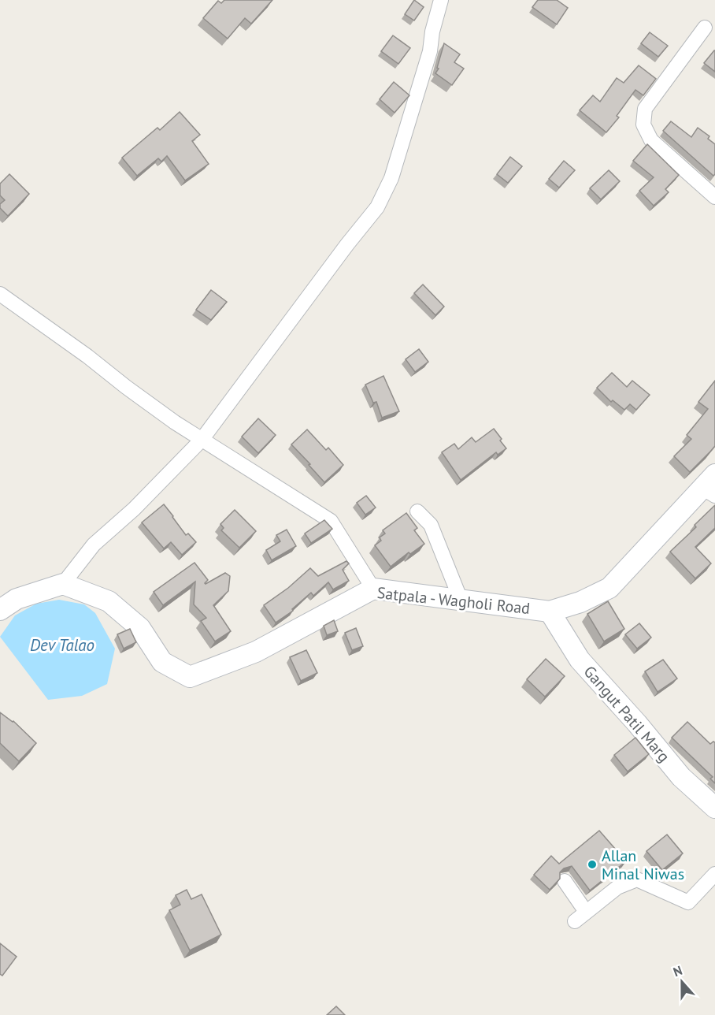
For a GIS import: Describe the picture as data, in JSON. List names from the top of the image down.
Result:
{
  "streets": {
    "main road": ["Satpala - Wagholi Road", "Gangut Patil Marg"]
  },
  "crossings": [
    ["Satpala - Wagholi Road", "Gangut Patil Marg"]
  ],
  "water": ["Dev Talao"],
  "places": ["Allan Minal Niwas"],
  "north": "top"
}
